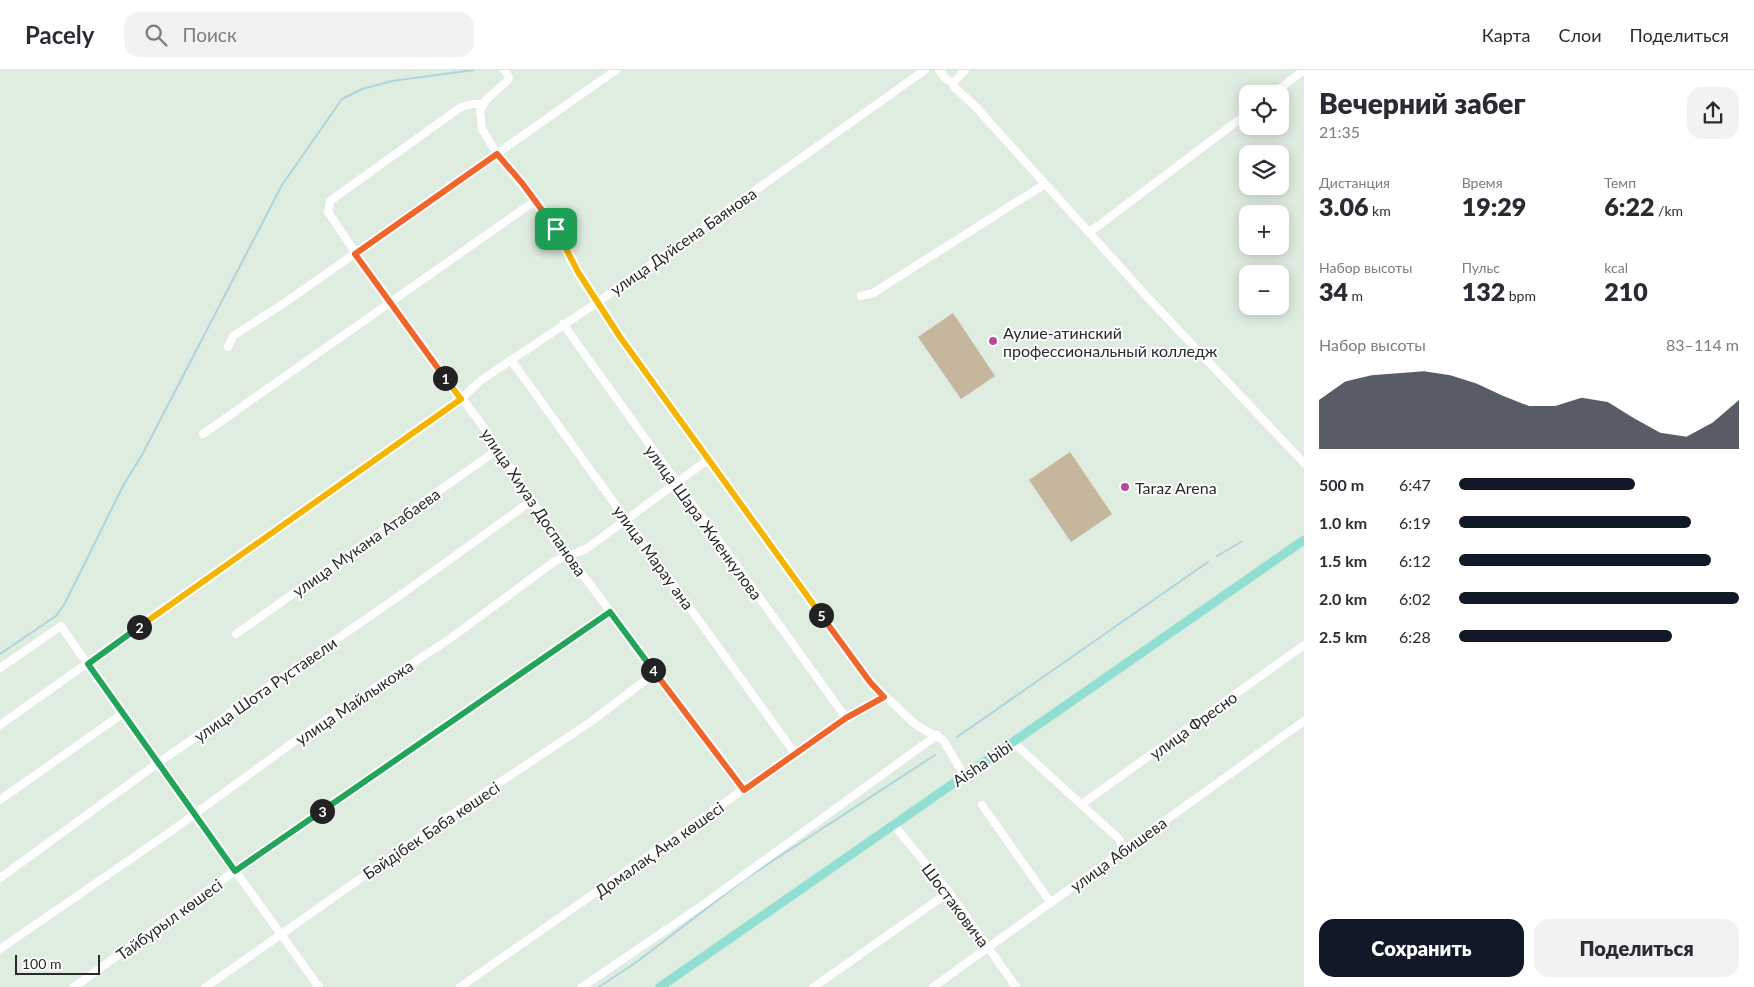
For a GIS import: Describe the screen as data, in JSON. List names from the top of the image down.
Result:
{
  "streets": {
    "main road": ["Aisha bibi"],
    "street": [
      "улица Дуйсена Баянова",
      "улица Хиуаз Доспанова",
      "улица Шара Жиенкулова",
      "улица Мукана Атабаева",
      "улица Марау ана",
      "улица Шота Руставели",
      "улица Майлыкожа",
      "улица Фресно",
      "Бәйдібек Баба көшесі",
      "Домалақ Ана көшесі",
      "улица Абишева",
      "Шостаковича",
      "Тайбурыл көшесі"
    ]
  },
  "crossings": [
    ["улица Дуйсена Баянова", "улица Хиуаз Доспанова"],
    ["улица Дуйсена Баянова", "улица Шара Жиенкулова"],
    ["улица Дуйсена Баянова", "улица Марау ана"],
    ["улица Хиуаз Доспанова", "улица Мукана Атабаева"],
    ["улица Хиуаз Доспанова", "улица Шота Руставели"],
    ["улица Хиуаз Доспанова", "улица Майлыкожа"],
    ["улица Хиуаз Доспанова", "Бәйдібек Баба көшесі"],
    ["улица Хиуаз Доспанова", "Домалақ Ана көшесі"],
    ["улица Хиуаз Доспанова", "Тайбурыл көшесі"],
    ["улица Шара Жиенкулова", "улица Майлыкожа"],
    ["улица Шара Жиенкулова", "Домалақ Ана көшесі"],
    ["улица Марау ана", "улица Майлыкожа"],
    ["улица Марау ана", "Домалақ Ана көшесі"],
    ["Aisha bibi", "Шостаковича"],
    ["улица Абишева", "Шостаковича"]
  ],
  "places": ["Аулие-атинский профессиональный колледж", "Taraz Arena"],
  "scale_bar": "100 m",
  "page": {
    "header": "Pacely",
    "search": "Поиск",
    "nav": ["Карта", "Слои", "Поделиться"],
    "heading": ["Вечерний забег", "21:35"],
    "map_buttons": ["+", "−"],
    "stats": [
      ["Дистанция", "3.06 km"],
      ["Время", "19:29"],
      ["Темп", "6:22 /km"],
      ["Набор высоты", "34 m"],
      ["Пульс", "132 bpm"],
      ["kcal", "210"]
    ],
    "chart": ["Набор высоты", "83–114 m"],
    "pins": [
      "1",
      "5",
      "2",
      "4",
      "3"
    ],
    "list": [
      {
        "name": "500 m",
        "note": "6:47"
      },
      {
        "name": "1.0 km",
        "note": "6:19"
      },
      {
        "name": "1.5 km",
        "note": "6:12"
      },
      {
        "name": "2.0 km",
        "note": "6:02"
      },
      {
        "name": "2.5 km",
        "note": "6:28"
      }
    ],
    "buttons": ["Сохранить", "Поделиться"],
    "scale": "100 m"
  }
}
